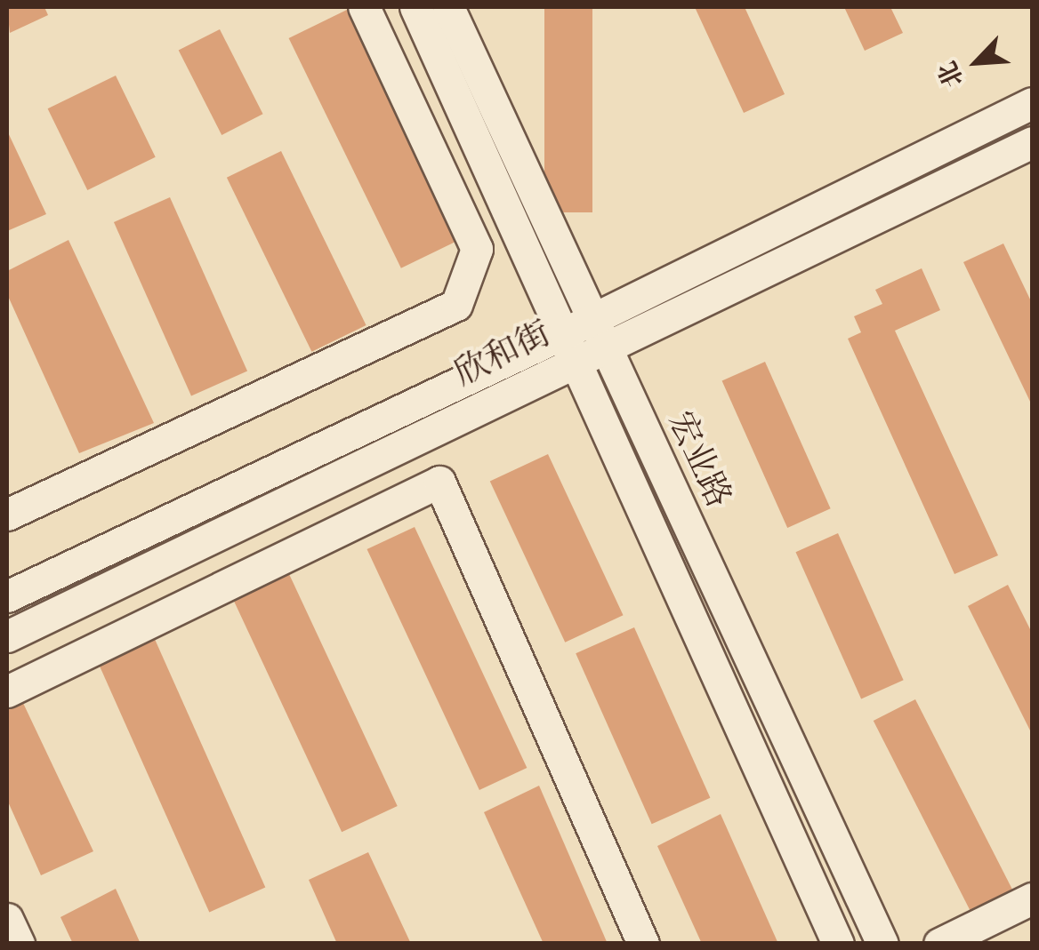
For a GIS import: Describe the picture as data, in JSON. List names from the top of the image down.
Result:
{
  "streets": {
    "street": ["欣和街", "宏业路"]
  },
  "crossings": [
    ["欣和街", "宏业路"]
  ],
  "north": "bottom left"
}
